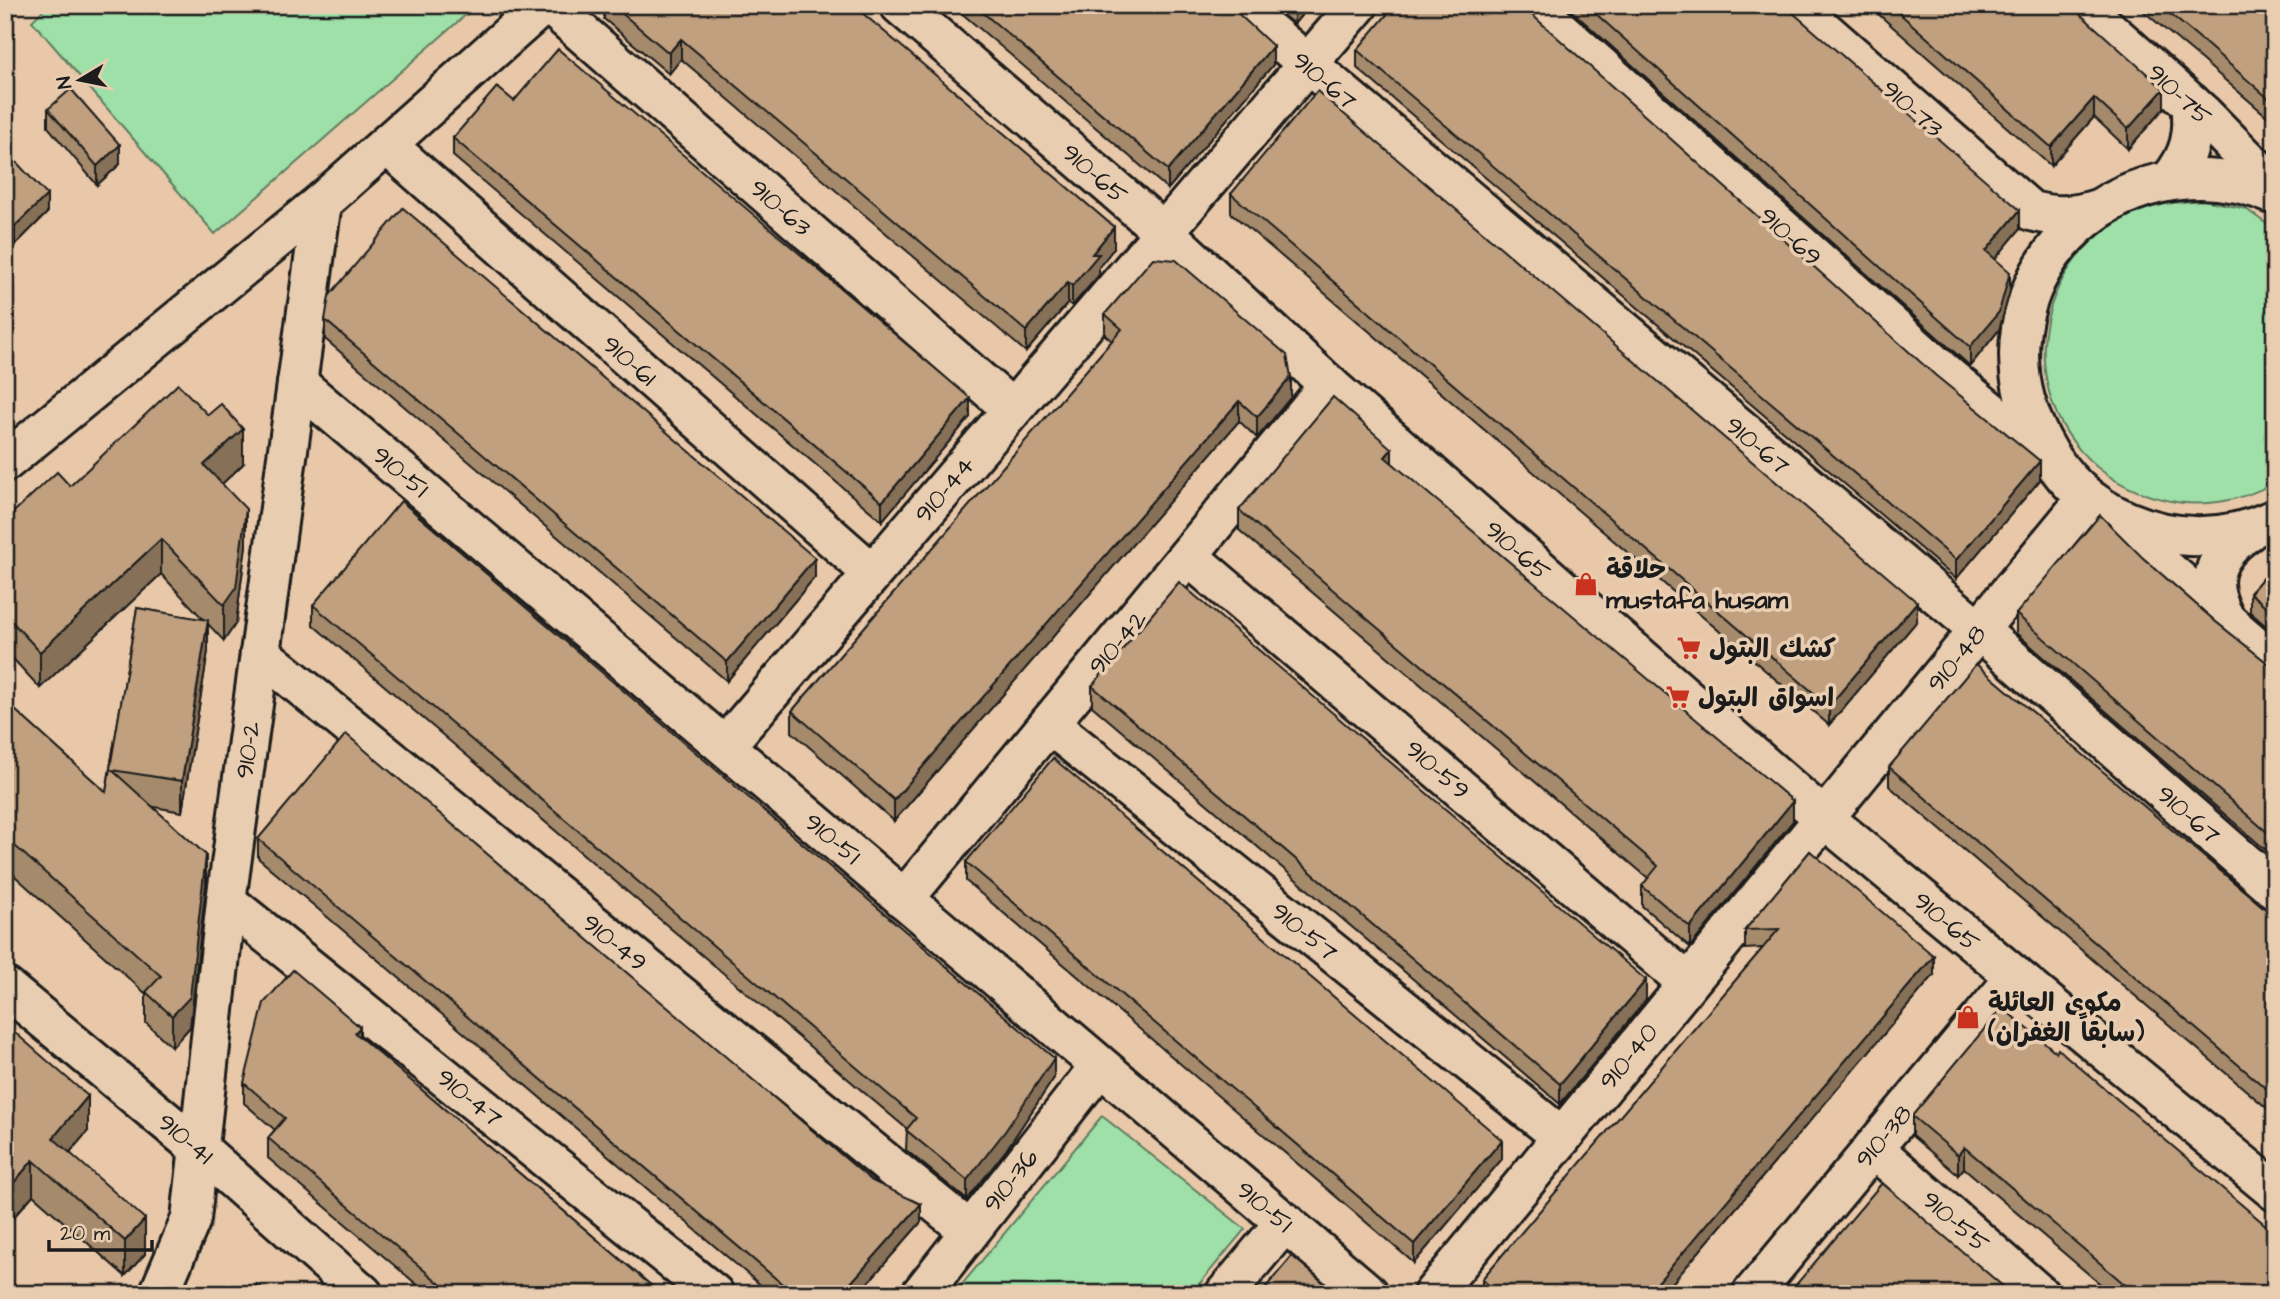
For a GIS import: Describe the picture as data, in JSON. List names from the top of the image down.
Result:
{
  "streets": {
    "street": [
      "910-67",
      "910-75",
      "910-73",
      "910-65",
      "910-63",
      "910-69",
      "910-61",
      "910-51",
      "910-44",
      "910-42",
      "910-48",
      "910-2",
      "910-59",
      "910-57",
      "910-49",
      "910-40",
      "910-47",
      "910-38",
      "910-41",
      "910-36",
      "910-55"
    ]
  },
  "crossings": [
    ["910-67", "910-44"],
    ["910-67", "910-48"],
    ["910-65", "910-44"],
    ["910-65", "910-42"],
    ["910-65", "910-48"],
    ["910-65", "910-40"],
    ["910-65", "910-38"],
    ["910-63", "910-44"],
    ["910-61", "910-44"],
    ["910-51", "910-44"],
    ["910-51", "910-42"],
    ["910-51", "910-2"],
    ["910-51", "910-36"],
    ["910-42", "910-59"],
    ["910-42", "910-57"],
    ["910-48", "910-40"],
    ["910-2", "910-49"],
    ["910-2", "910-47"],
    ["910-2", "910-41"],
    ["910-59", "910-40"],
    ["910-57", "910-40"],
    ["910-49", "910-36"],
    ["910-38", "910-55"]
  ],
  "places": {
    "shop": ["حلاقة mustafa husam", "مكوى العائلة (سابقاً الغفران)"],
    "supermarket": ["كشك البتول", "اسواق البتول"]
  },
  "scale_bar": "20 m",
  "north": "left"
}
